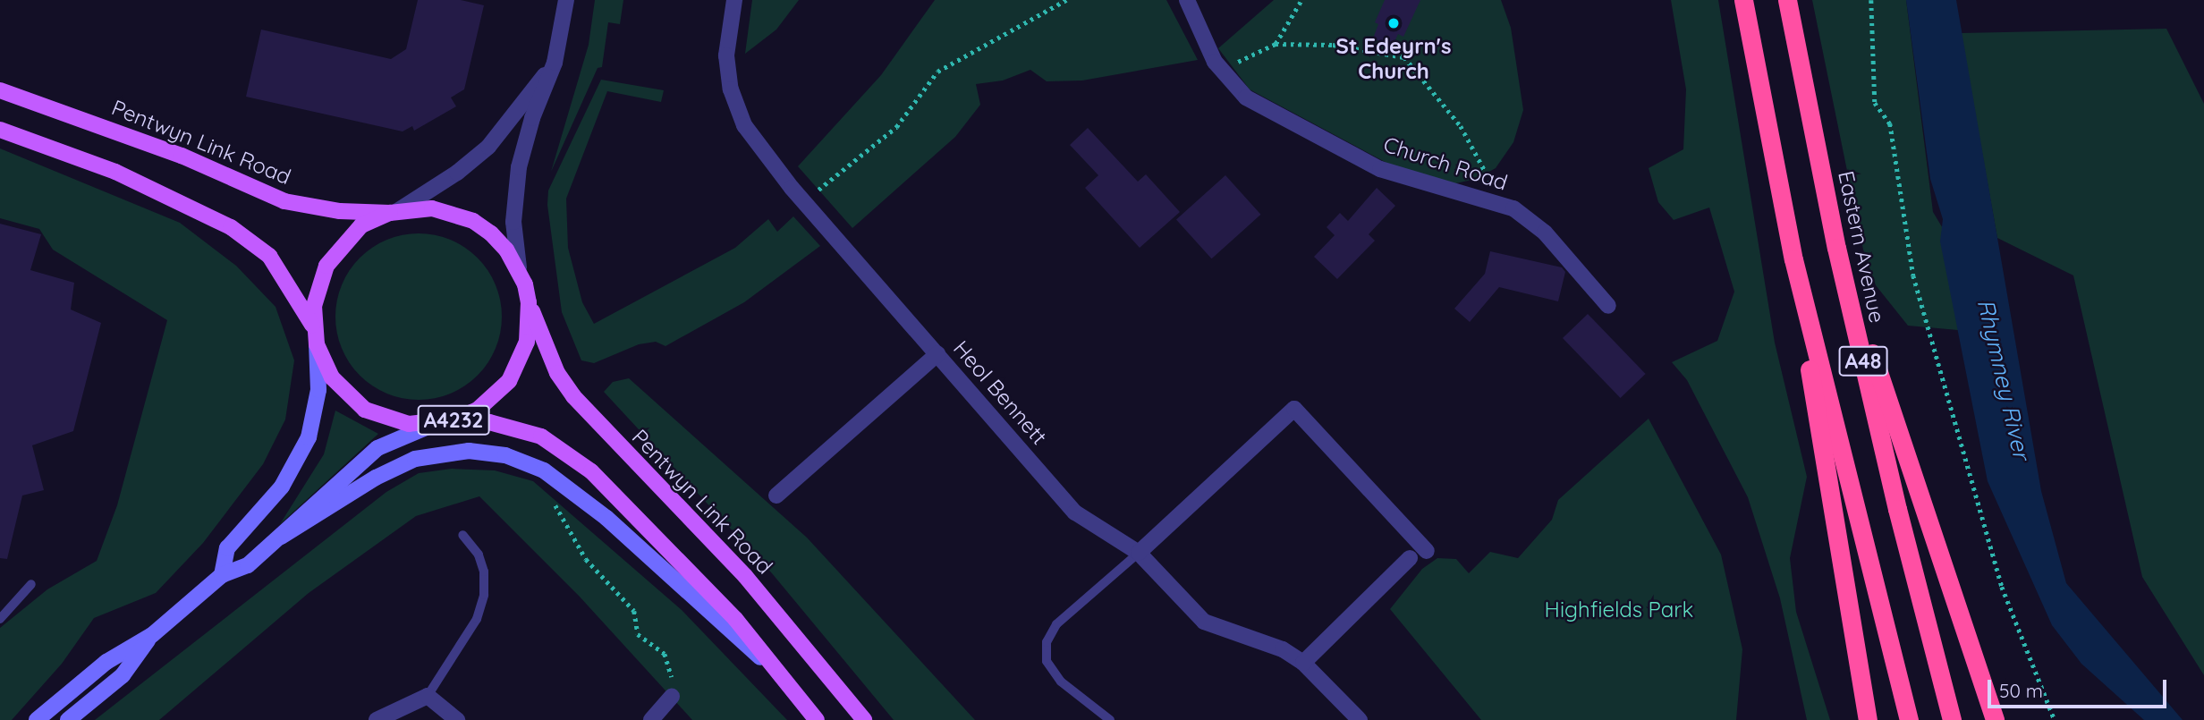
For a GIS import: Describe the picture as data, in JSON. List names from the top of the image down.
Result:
{
  "streets": {
    "highway": ["Eastern Avenue", "A48"],
    "main road": ["Pentwyn Link Road", "A4232"],
    "street": ["Church Road", "Heol Bennett"]
  },
  "water": ["Rhymney River"],
  "parks": ["Highfields Park"],
  "places": ["St Edeyrn's Church"],
  "scale_bar": "50 m"
}
